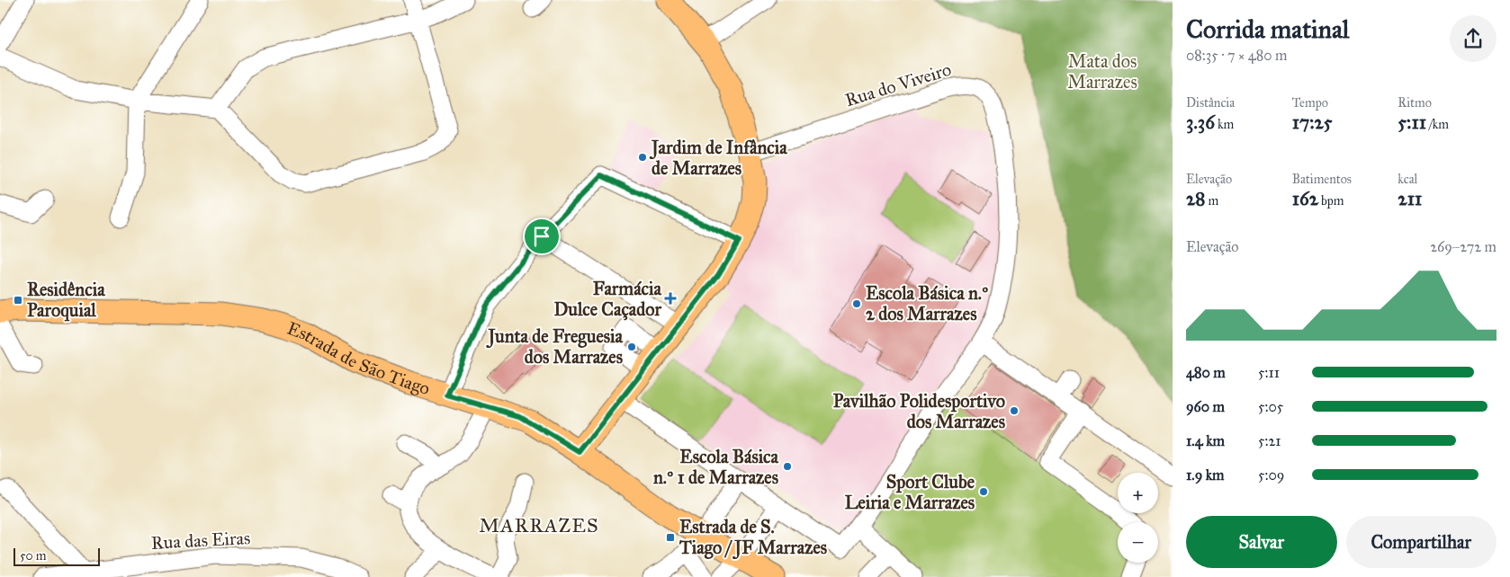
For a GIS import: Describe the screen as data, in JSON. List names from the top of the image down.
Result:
{
  "streets": {
    "main road": ["Estrada de São Tiago"],
    "street": ["Rua do Viveiro", "Rua das Eiras"]
  },
  "districts": ["MARRAZES"],
  "parks": ["Mata dos Marrazes"],
  "places": {
    "other": [
      "Jardim de Infância de Marrazes",
      "Escola Básica n.º 2 dos Marrazes",
      "Junta de Freguesia dos Marrazes",
      "Pavilhão Polidesportivo dos Marrazes",
      "Escola Básica n.º 1 de Marrazes",
      "Sport Clube Leiria e Marrazes"
    ],
    "health": ["Farmácia Dulce Caçador"],
    "transit": ["Residência Paroquial", "Estrada de S. Tiago / JF Marrazes"]
  },
  "scale_bar": "50 m",
  "page": {
    "heading": ["Corrida matinal", "08:35 · 7 × 480 m"],
    "stats": [
      ["Distância", "3.36 km"],
      ["Tempo", "17:25"],
      ["Ritmo", "5:11 /km"],
      ["Elevação", "28 m"],
      ["Batimentos", "162 bpm"],
      ["kcal", "211"]
    ],
    "chart": ["Elevação", "269–272 m"],
    "list": [
      {
        "name": "480 m",
        "note": "5:11"
      },
      {
        "name": "960 m",
        "note": "5:05"
      },
      {
        "name": "1.4 km",
        "note": "5:21"
      },
      {
        "name": "1.9 km",
        "note": "5:09"
      }
    ],
    "map_buttons": ["+", "−"],
    "buttons": ["Salvar", "Compartilhar"],
    "scale": "50 m"
  }
}
